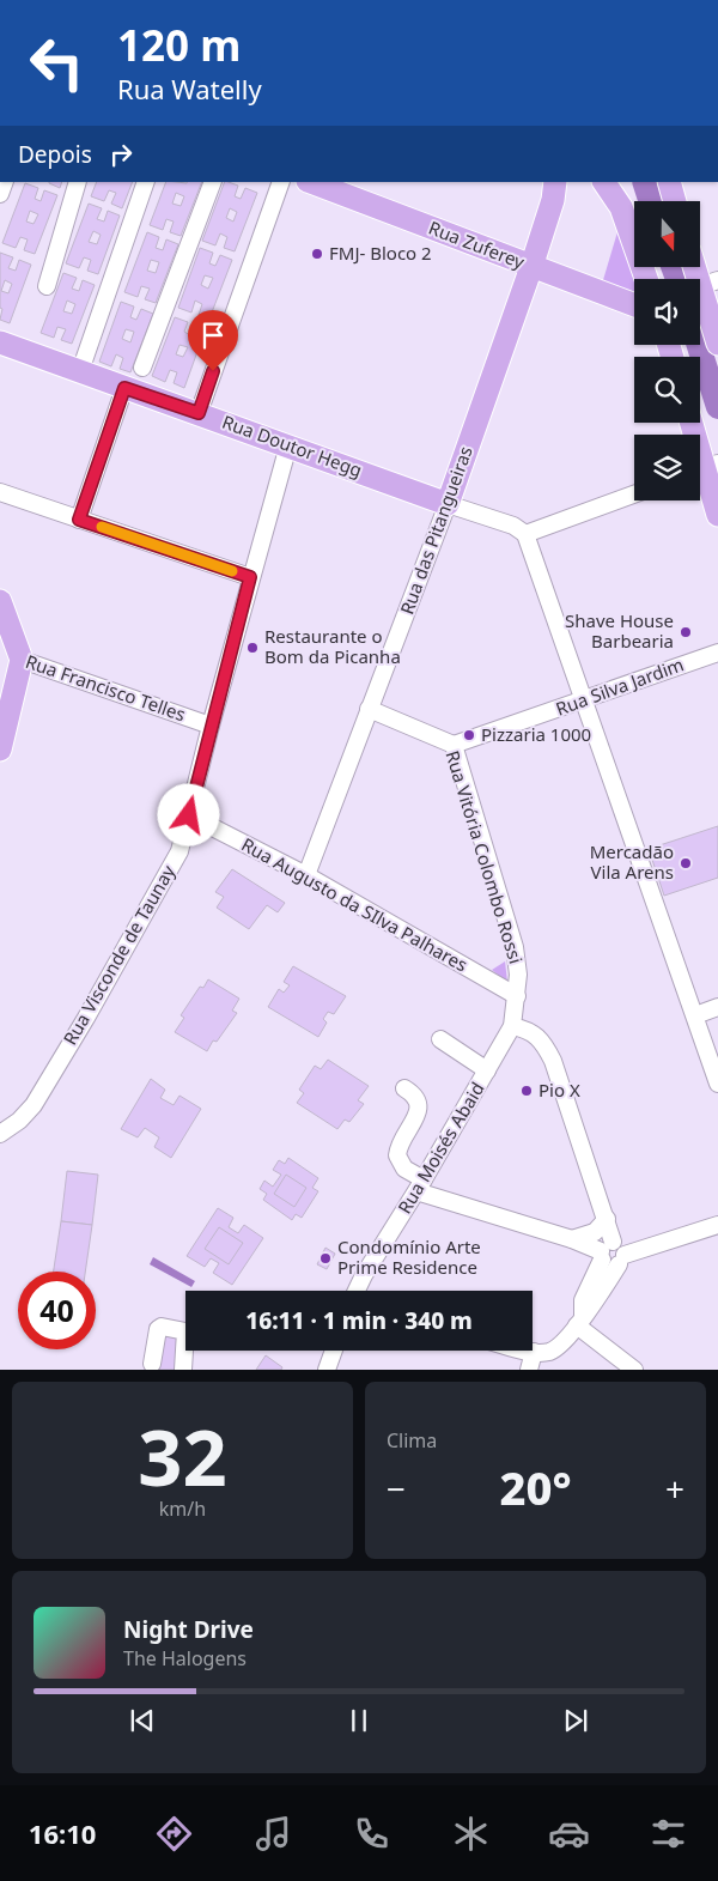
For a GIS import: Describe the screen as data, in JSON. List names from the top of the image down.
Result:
{
  "streets": {
    "main road": [
      "Rua Zuferey",
      "Rua Doutor Hegg",
      "Rua das Pitangueiras",
      "Rua Francisco Telles"
    ],
    "street": [
      "Rua Silva Jardim",
      "Rua Vitória Colombo Rossi",
      "Rua Augusto da SIlva Palhares",
      "Rua Visconde de Taunay",
      "Rua Moisés Abaid"
    ]
  },
  "crossings": [
    ["Rua Zuferey", "Rua das Pitangueiras"],
    ["Rua Doutor Hegg", "Rua das Pitangueiras"],
    ["Rua Doutor Hegg", "Rua Visconde de Taunay"],
    ["Rua das Pitangueiras", "Rua Vitória Colombo Rossi"],
    ["Rua das Pitangueiras", "Rua Augusto da SIlva Palhares"],
    ["Rua Silva Jardim", "Rua Vitória Colombo Rossi"],
    ["Rua Francisco Telles", "Rua Visconde de Taunay"],
    ["Rua Vitória Colombo Rossi", "Rua Augusto da SIlva Palhares"],
    ["Rua Vitória Colombo Rossi", "Rua Moisés Abaid"],
    ["Rua Augusto da SIlva Palhares", "Rua Visconde de Taunay"]
  ],
  "places": [
    "FMJ- Bloco 2",
    "Shave House Barbearia",
    "Restaurante o Bom da Picanha",
    "Pizzaria 1000",
    "Mercadão Vila Arens",
    "Pio X",
    "Condomínio Arte Prime Residence"
  ],
  "north": "bottom",
  "page": {
    "turn": ["120 m", "Rua Watelly"],
    "then": "Depois",
    "limit": "40",
    "trip": "16:11 · 1 min · 340 m",
    "tile": [
      ["32", "km/h"],
      "Clima"
    ],
    "heat": ["−", "20°", "+"],
    "song": ["Night Drive", "The Halogens"],
    "tabs": "16:10"
  }
}
